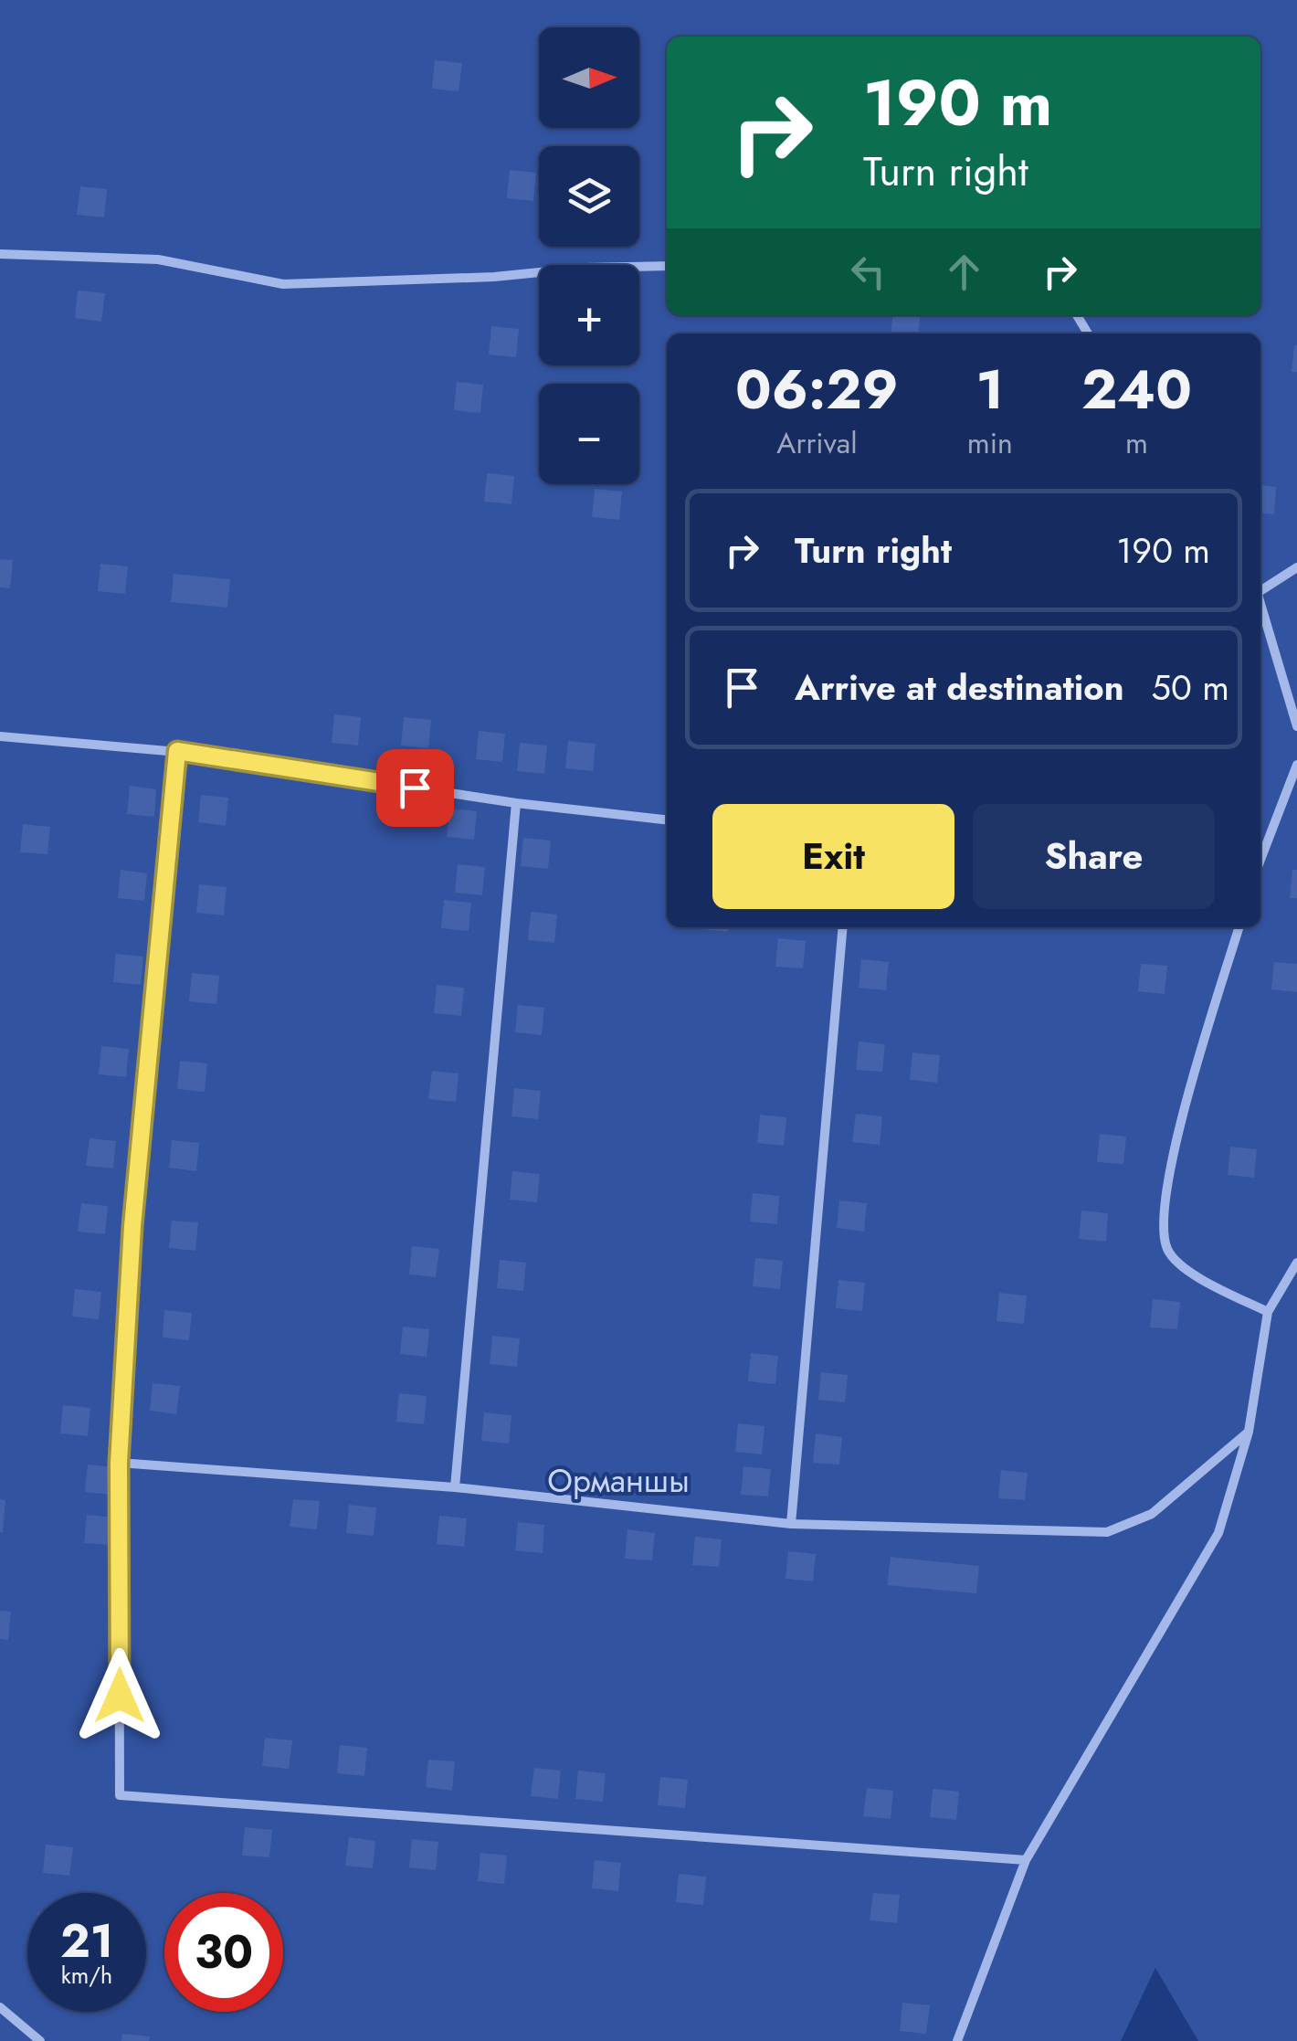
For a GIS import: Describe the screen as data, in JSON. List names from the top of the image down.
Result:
{
  "parks": ["Орманшы"],
  "north": "right",
  "page": {
    "map_buttons": ["+", "−"],
    "turn": ["190 m", "Turn right"],
    "eta": [
      "06:29",
      "Arrival",
      "1",
      "min",
      "240",
      "m"
    ],
    "list": [
      {
        "name": "Turn right",
        "value": "190 m"
      },
      {
        "name": "Arrive at destination",
        "value": "50 m"
      }
    ],
    "buttons": ["Exit", "Share"],
    "speed": "21 km/h",
    "limit": "30"
  }
}
